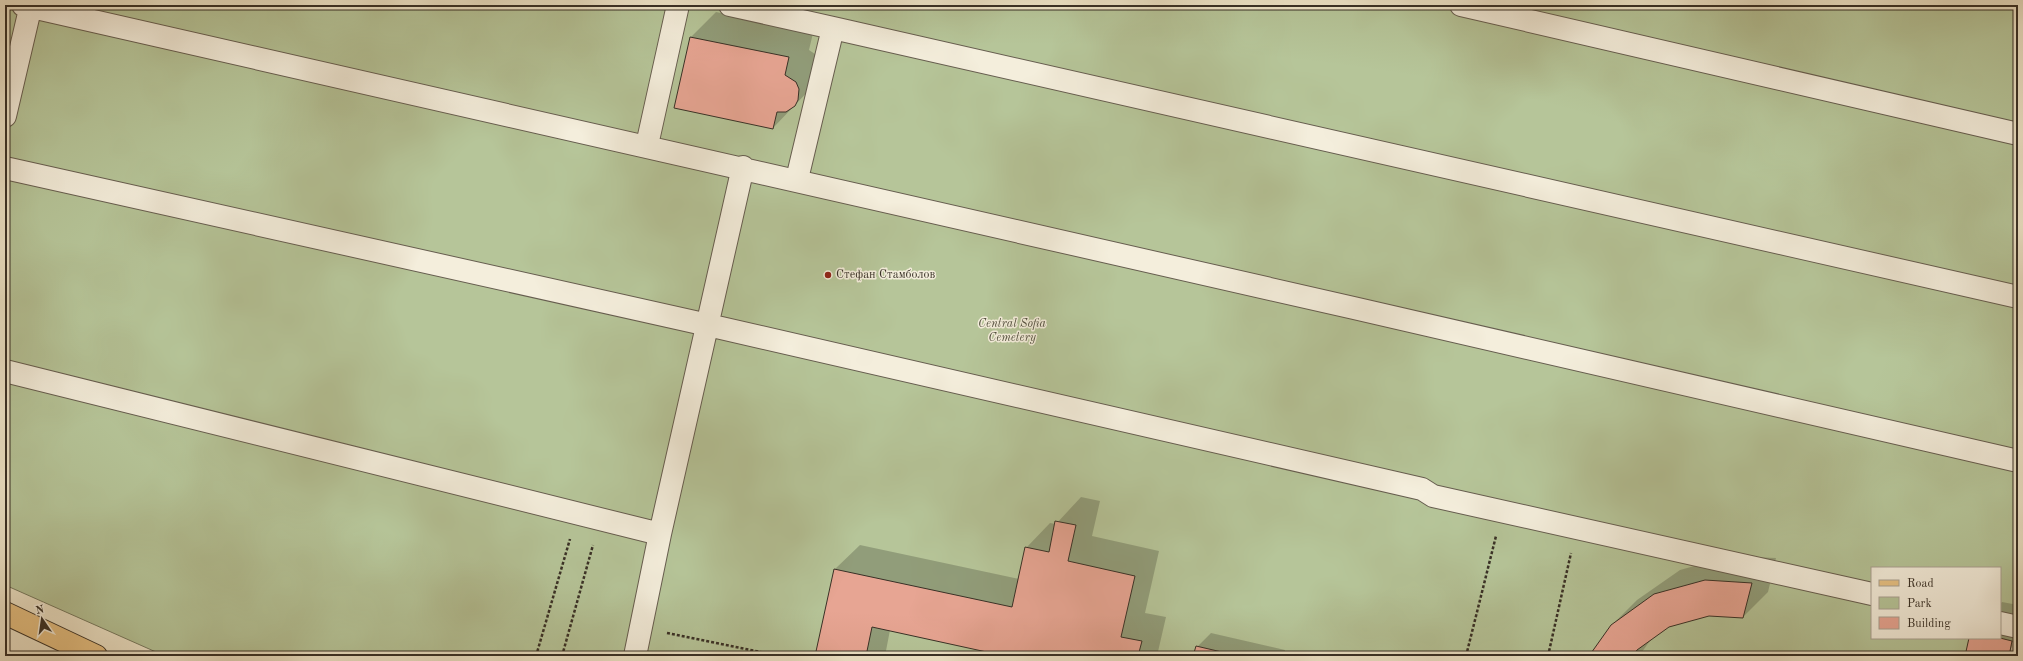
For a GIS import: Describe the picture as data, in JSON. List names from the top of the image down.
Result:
{
  "parks": ["Central Sofia Cemetery"],
  "places": ["Стефан Стамболов"],
  "legend": ["Road", "Park", "Building"],
  "north": "top"
}
